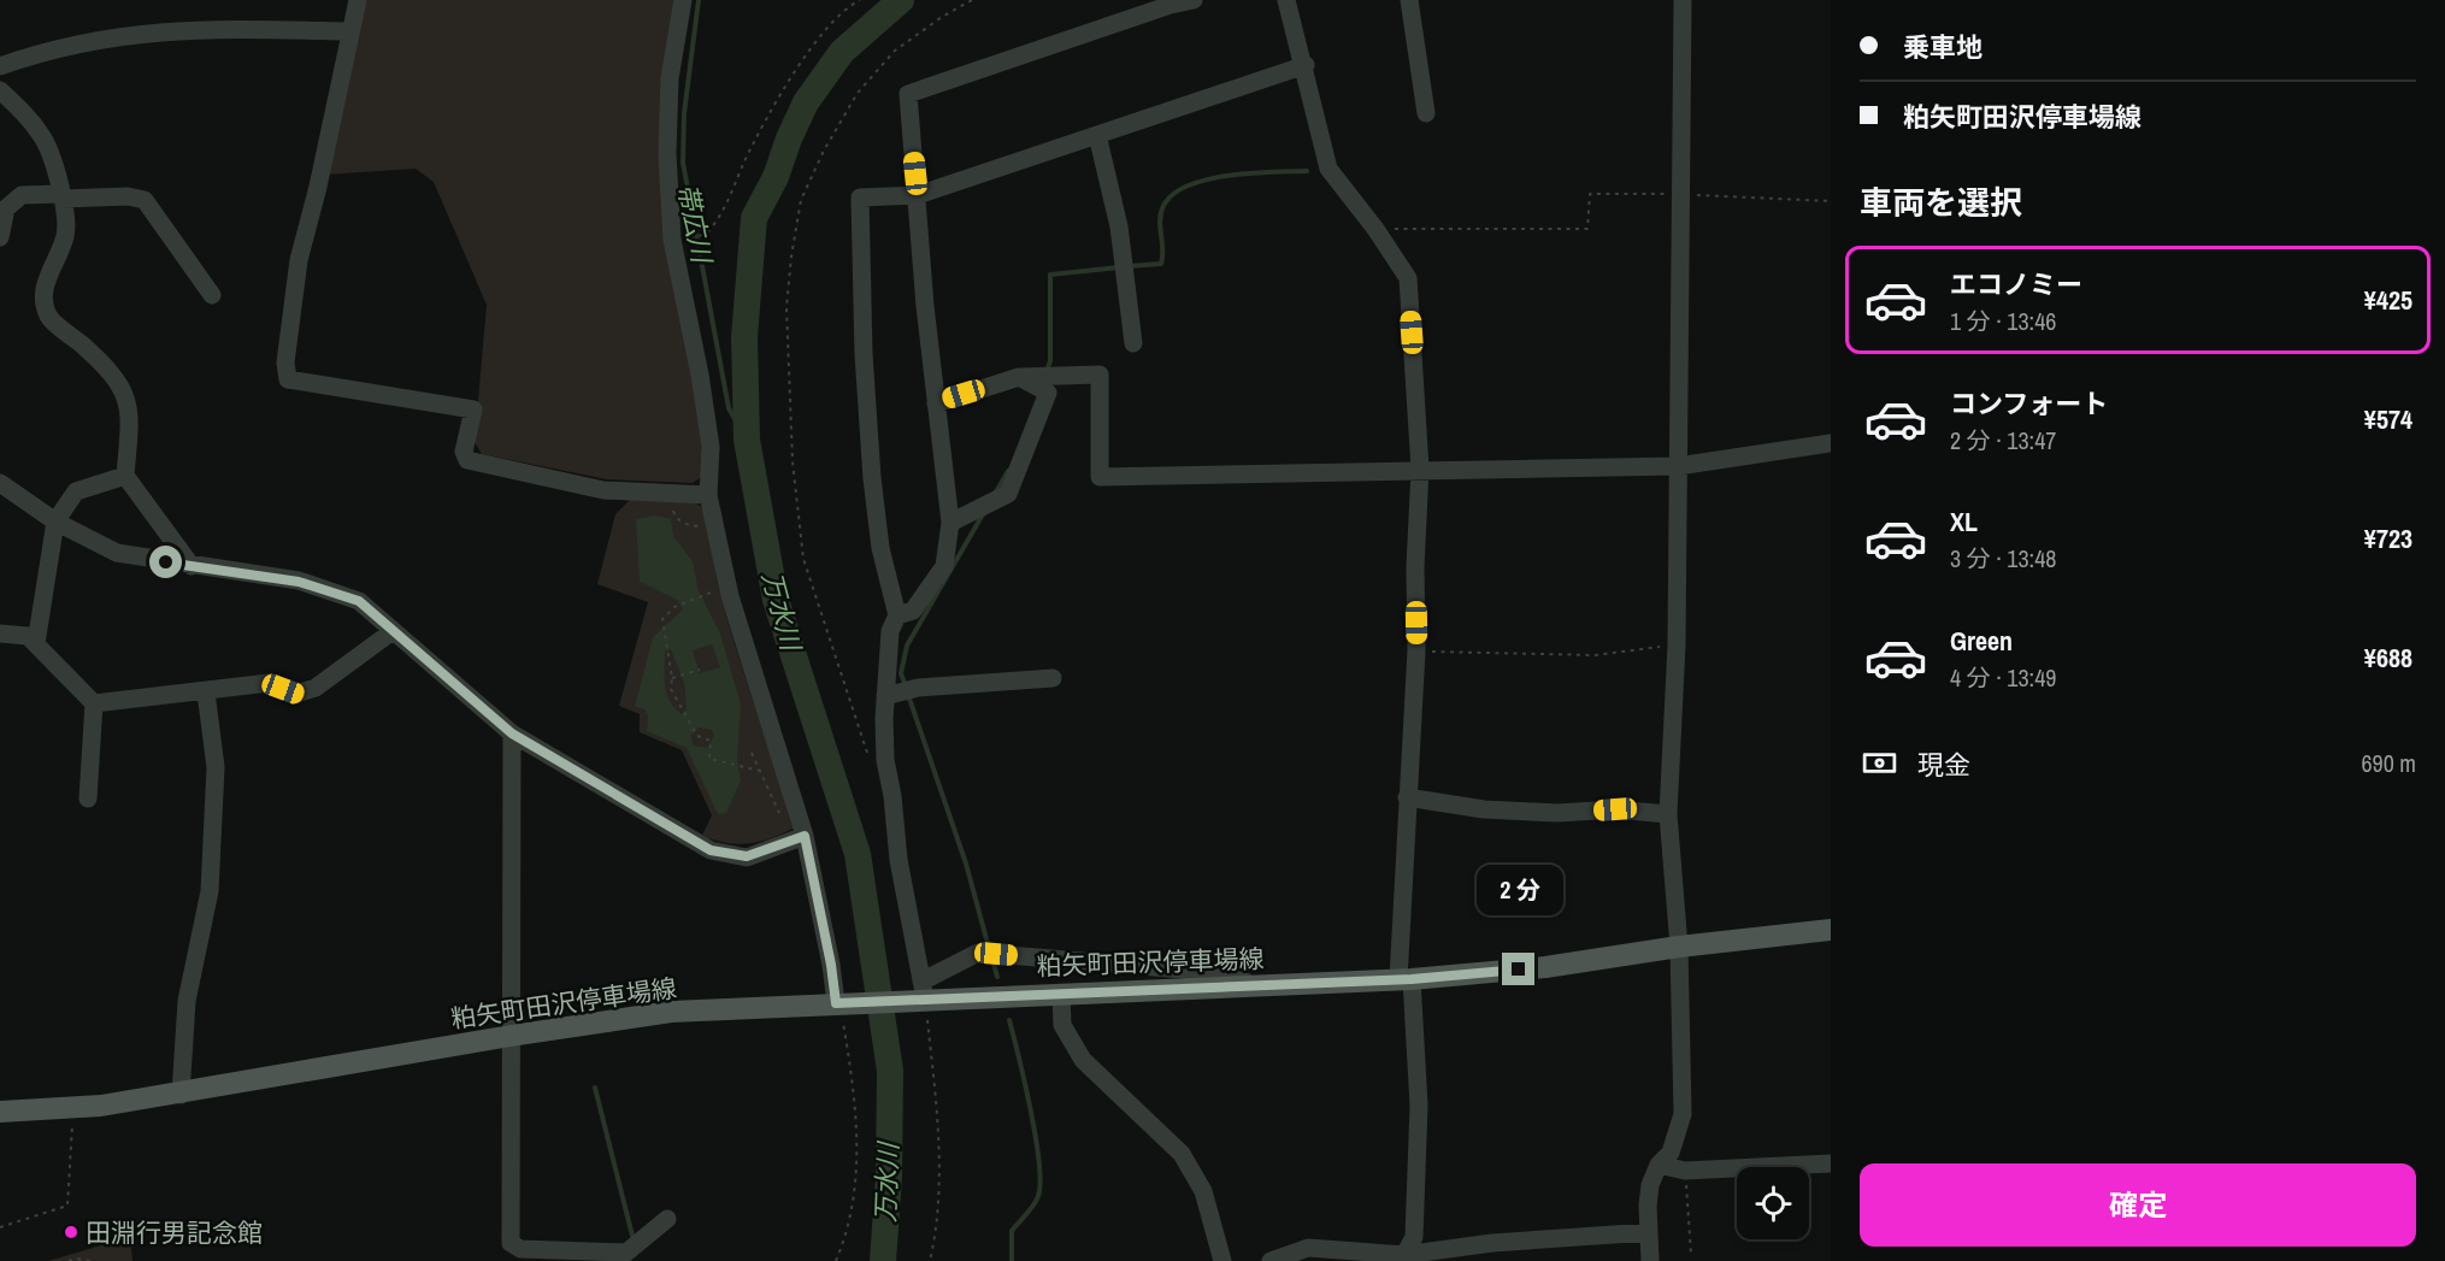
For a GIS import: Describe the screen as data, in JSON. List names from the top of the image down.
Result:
{
  "streets": {
    "main road": ["粕矢町田沢停車場線"]
  },
  "water": ["帯広川", "万水川"],
  "places": ["田淵行男記念館"],
  "page": {
    "banner": ["乗車地", "粕矢町田沢停車場線"],
    "heading": "車両を選択",
    "list": [
      {
        "name": "エコノミー",
        "note": "1 分 · 13:46",
        "value": "¥425"
      },
      {
        "name": "コンフォート",
        "note": "2 分 · 13:47",
        "value": "¥574"
      },
      {
        "name": "XL",
        "note": "3 分 · 13:48",
        "value": "¥723"
      },
      {
        "name": "Green",
        "note": "4 分 · 13:49",
        "value": "¥688"
      }
    ],
    "pay": ["現金", "690 m"],
    "bubble": "2 分",
    "buttons": "確定"
  }
}
